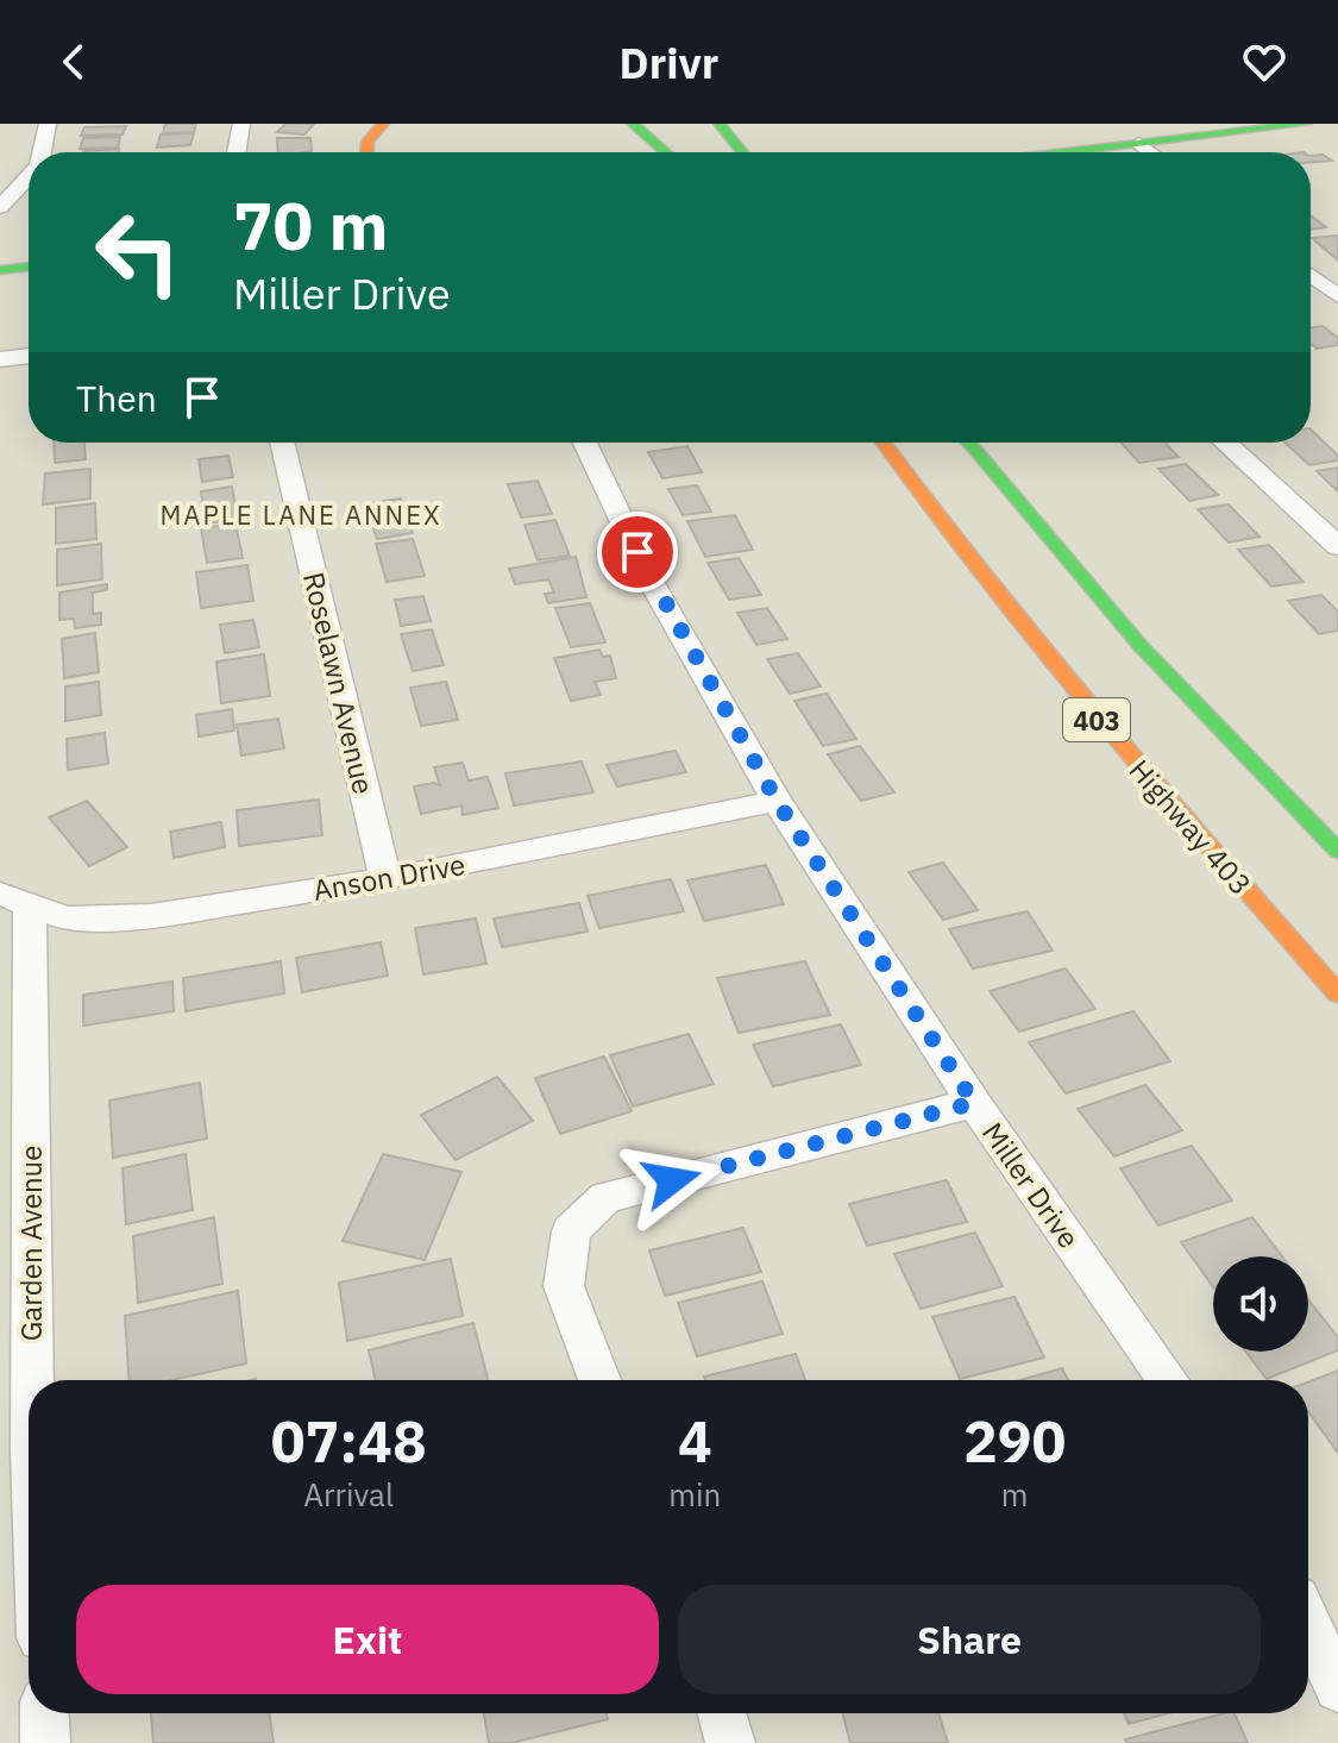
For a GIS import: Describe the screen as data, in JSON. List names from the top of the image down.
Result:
{
  "streets": {
    "main road": ["403", "Highway 403"],
    "street": [
      "Roselawn Avenue",
      "Anson Drive",
      "Miller Drive",
      "Garden Avenue"
    ]
  },
  "crossings": [
    ["Roselawn Avenue", "Anson Drive"],
    ["Anson Drive", "Miller Drive"],
    ["Anson Drive", "Garden Avenue"]
  ],
  "districts": ["MAPLE LANE ANNEX"],
  "page": {
    "header": "Drivr",
    "turn": ["70 m", "Miller Drive"],
    "then": "Then",
    "eta": [
      "07:48",
      "Arrival",
      "4",
      "min",
      "290",
      "m"
    ],
    "buttons": ["Exit", "Share"]
  }
}
